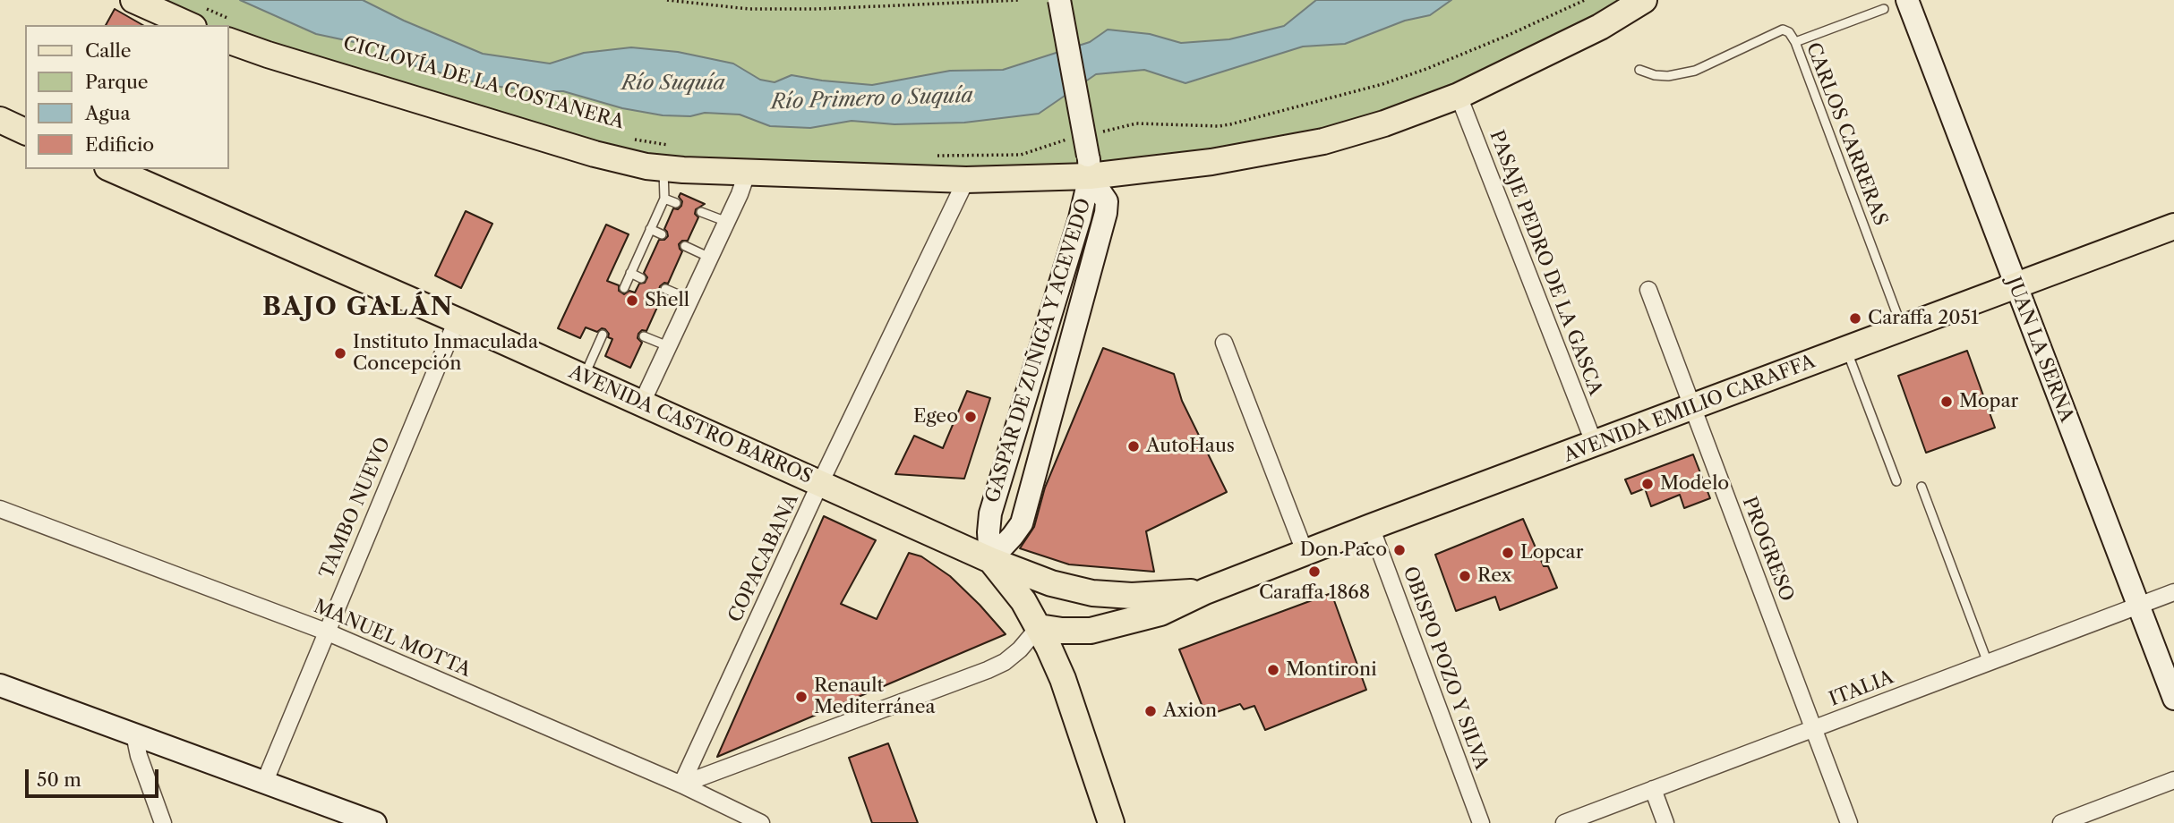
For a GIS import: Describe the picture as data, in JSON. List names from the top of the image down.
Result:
{
  "streets": {
    "main road": ["AVENIDA EMILIO CARAFFA", "AVENIDA CASTRO BARROS"],
    "street": [
      "PASAJE PEDRO DE LA GASCA",
      "JUAN LA SERNA",
      "GASPAR DE ZUÑIGA Y ACEVEDO",
      "TAMBO NUEVO",
      "PROGRESO",
      "COPACABANA",
      "MANUEL MOTTA",
      "OBISPO POZO Y SILVA",
      "ITALIA"
    ],
    "lane": ["CARLOS CARRERAS"],
    "path": ["CICLOVÍA DE LA COSTANERA"]
  },
  "crossings": [
    ["CARLOS CARRERAS", "AVENIDA EMILIO CARAFFA"],
    ["PASAJE PEDRO DE LA GASCA", "AVENIDA EMILIO CARAFFA"],
    ["JUAN LA SERNA", "AVENIDA EMILIO CARAFFA"],
    ["JUAN LA SERNA", "ITALIA"],
    ["GASPAR DE ZUÑIGA Y ACEVEDO", "AVENIDA EMILIO CARAFFA"],
    ["GASPAR DE ZUÑIGA Y ACEVEDO", "AVENIDA CASTRO BARROS"],
    ["AVENIDA EMILIO CARAFFA", "AVENIDA CASTRO BARROS"],
    ["AVENIDA EMILIO CARAFFA", "PROGRESO"],
    ["AVENIDA EMILIO CARAFFA", "OBISPO POZO Y SILVA"],
    ["AVENIDA CASTRO BARROS", "TAMBO NUEVO"],
    ["AVENIDA CASTRO BARROS", "COPACABANA"],
    ["TAMBO NUEVO", "MANUEL MOTTA"],
    ["PROGRESO", "ITALIA"],
    ["COPACABANA", "MANUEL MOTTA"]
  ],
  "districts": ["BAJO GALÁN"],
  "water": ["Río Suquía", "Río Primero o Suquía"],
  "places": [
    "Shell",
    "Caraffa 2051",
    "Instituto Inmaculada Concepción",
    "Mopar",
    "Egeo",
    "AutoHaus",
    "Modelo",
    "Don Paco",
    "Lopcar",
    "Caraffa 1868",
    "Rex",
    "Montironi",
    "Renault Mediterránea",
    "Axion"
  ],
  "legend": [
    "Calle",
    "Parque",
    "Agua",
    "Edificio"
  ],
  "scale_bar": "50 m"
}
